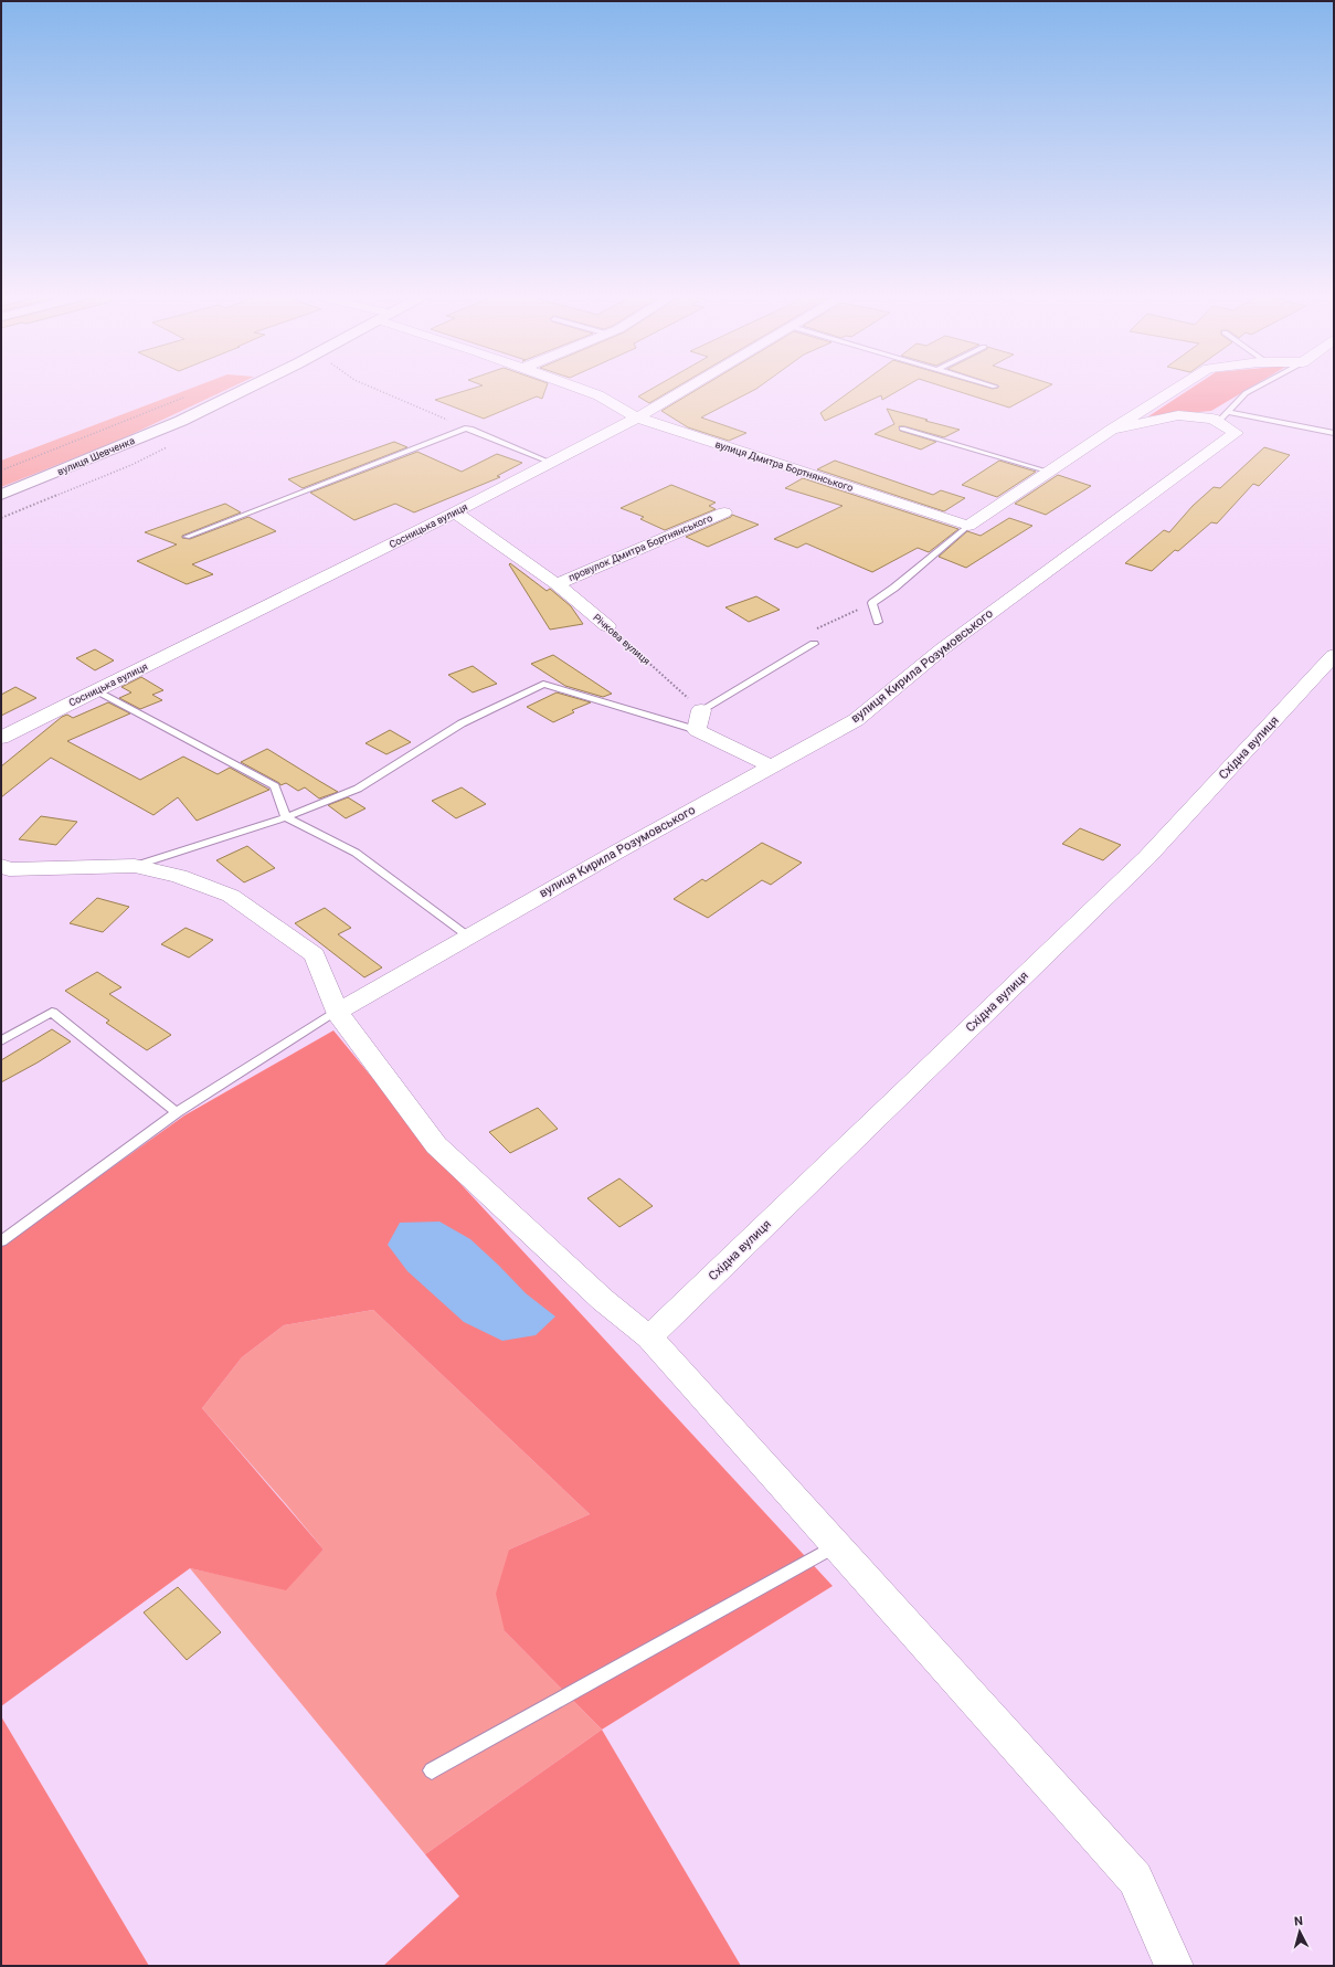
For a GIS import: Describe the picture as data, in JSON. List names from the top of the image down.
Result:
{
  "streets": {
    "main road": ["вулиця Шевченка"],
    "street": [
      "вулиця Дмитра Бортнянського",
      "Сосницька вулиця",
      "провулок Дмитра Бортнянського",
      "Річкова вулиця",
      "вулиця Кирила Розумовського",
      "Східна вулиця"
    ]
  },
  "crossings": [
    ["вулиця Дмитра Бортнянського", "Сосницька вулиця"],
    ["вулиця Дмитра Бортнянського", "вулиця Кирила Розумовського"],
    ["Сосницька вулиця", "Річкова вулиця"],
    ["провулок Дмитра Бортнянського", "Річкова вулиця"]
  ],
  "north": "top"
}
